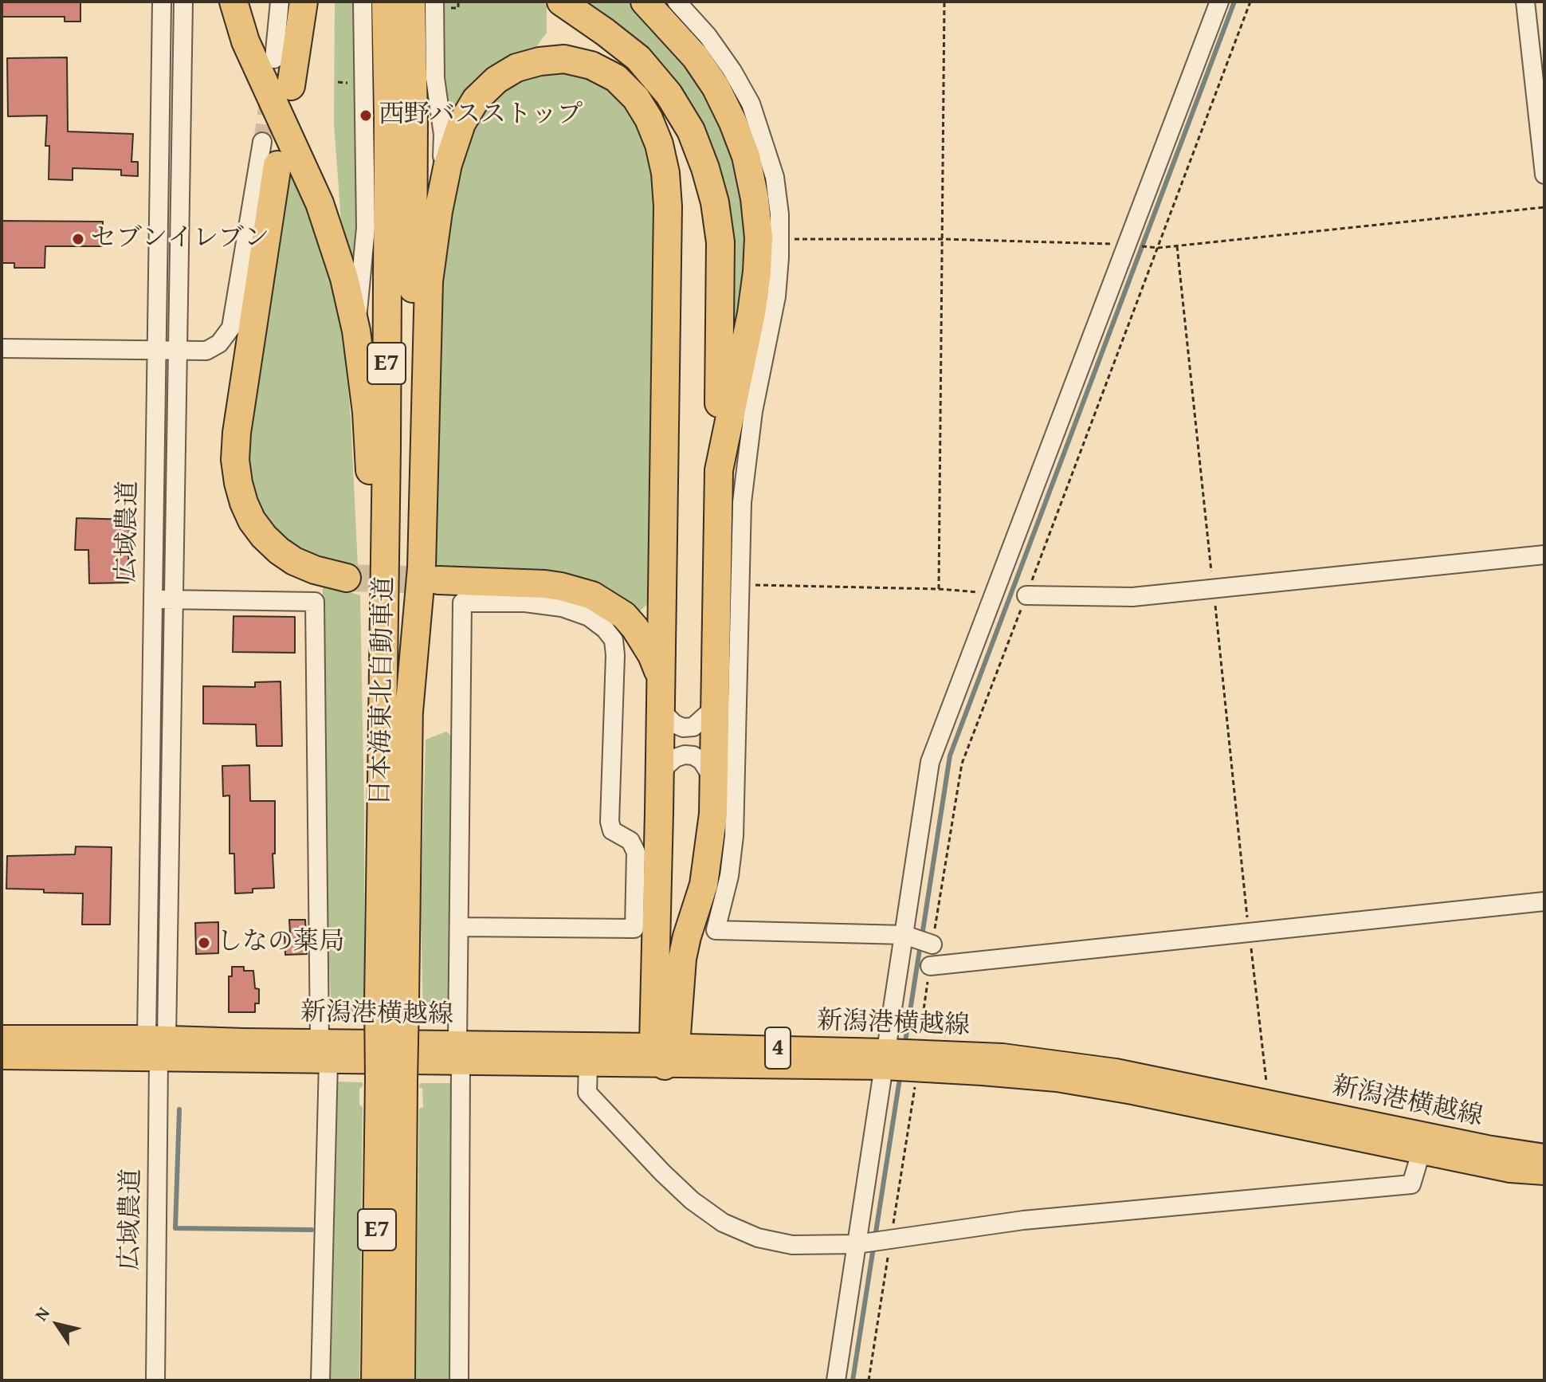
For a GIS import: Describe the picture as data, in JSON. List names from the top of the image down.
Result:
{
  "streets": {
    "highway": ["E7", "日本海東北自動車道"],
    "main road": ["新潟港横越線", "4"],
    "street": ["広域農道"]
  },
  "crossings": [
    ["広域農道", "新潟港横越線"]
  ],
  "places": ["西野バスストップ", "セブンイレブン", "しなの薬局"],
  "north": "top left"
}
